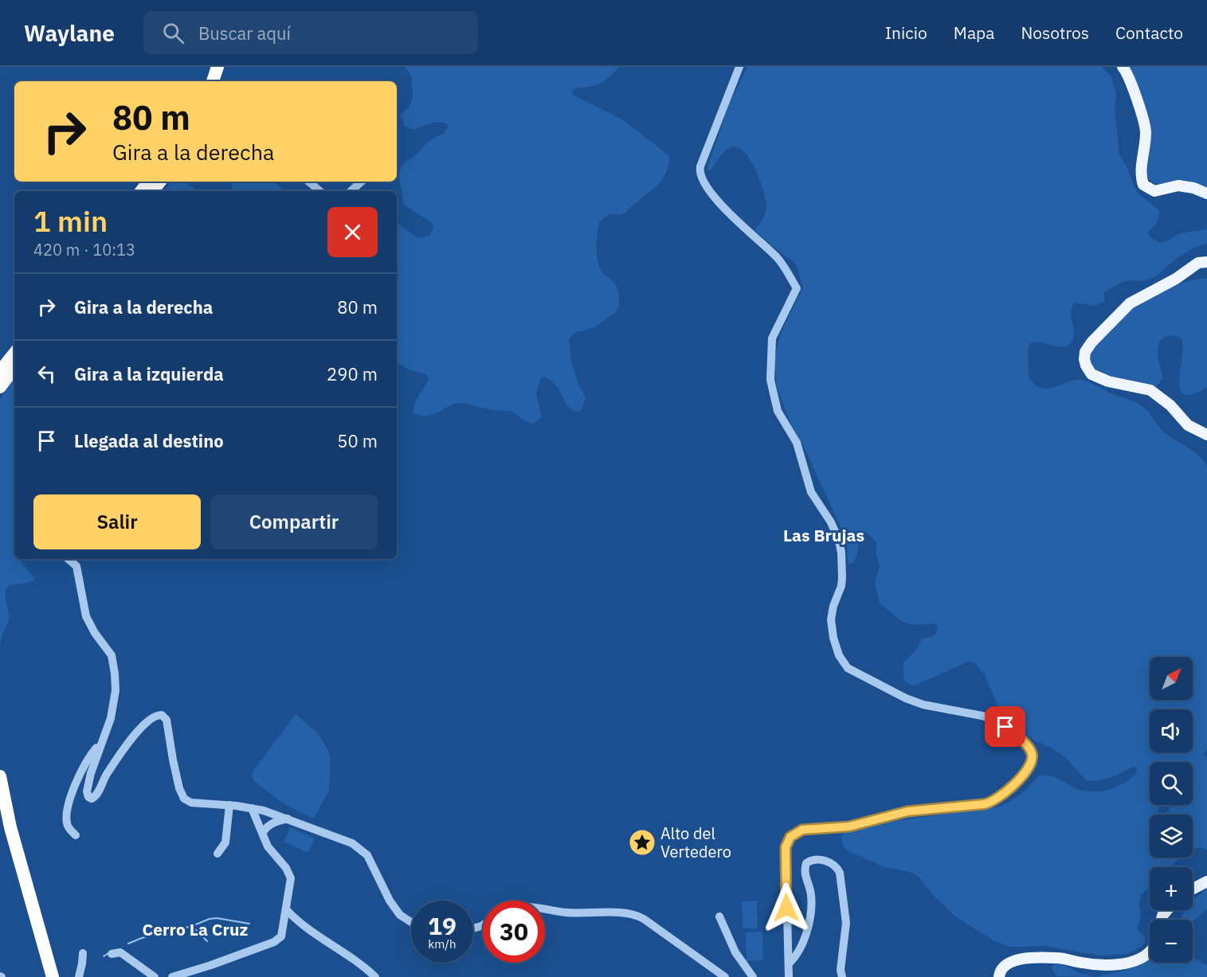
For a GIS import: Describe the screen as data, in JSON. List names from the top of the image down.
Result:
{
  "districts": ["Las Brujas", "Cerro La Cruz"],
  "places": {
    "place": ["Alto del Vertedero"]
  },
  "north": "top right",
  "page": {
    "header": "Waylane",
    "search": "Buscar aquí",
    "nav": [
      "Inicio",
      "Mapa",
      "Nosotros",
      "Contacto"
    ],
    "turn": ["80 m", "Gira a la derecha"],
    "heading": ["1 min", "420 m · 10:13"],
    "list": [
      {
        "name": "Gira a la derecha",
        "value": "80 m"
      },
      {
        "name": "Gira a la izquierda",
        "value": "290 m"
      },
      {
        "name": "Llegada al destino",
        "value": "50 m"
      }
    ],
    "buttons": ["Salir", "Compartir"],
    "map_buttons": ["+", "−"],
    "speed": "19 km/h",
    "limit": "30"
  }
}
